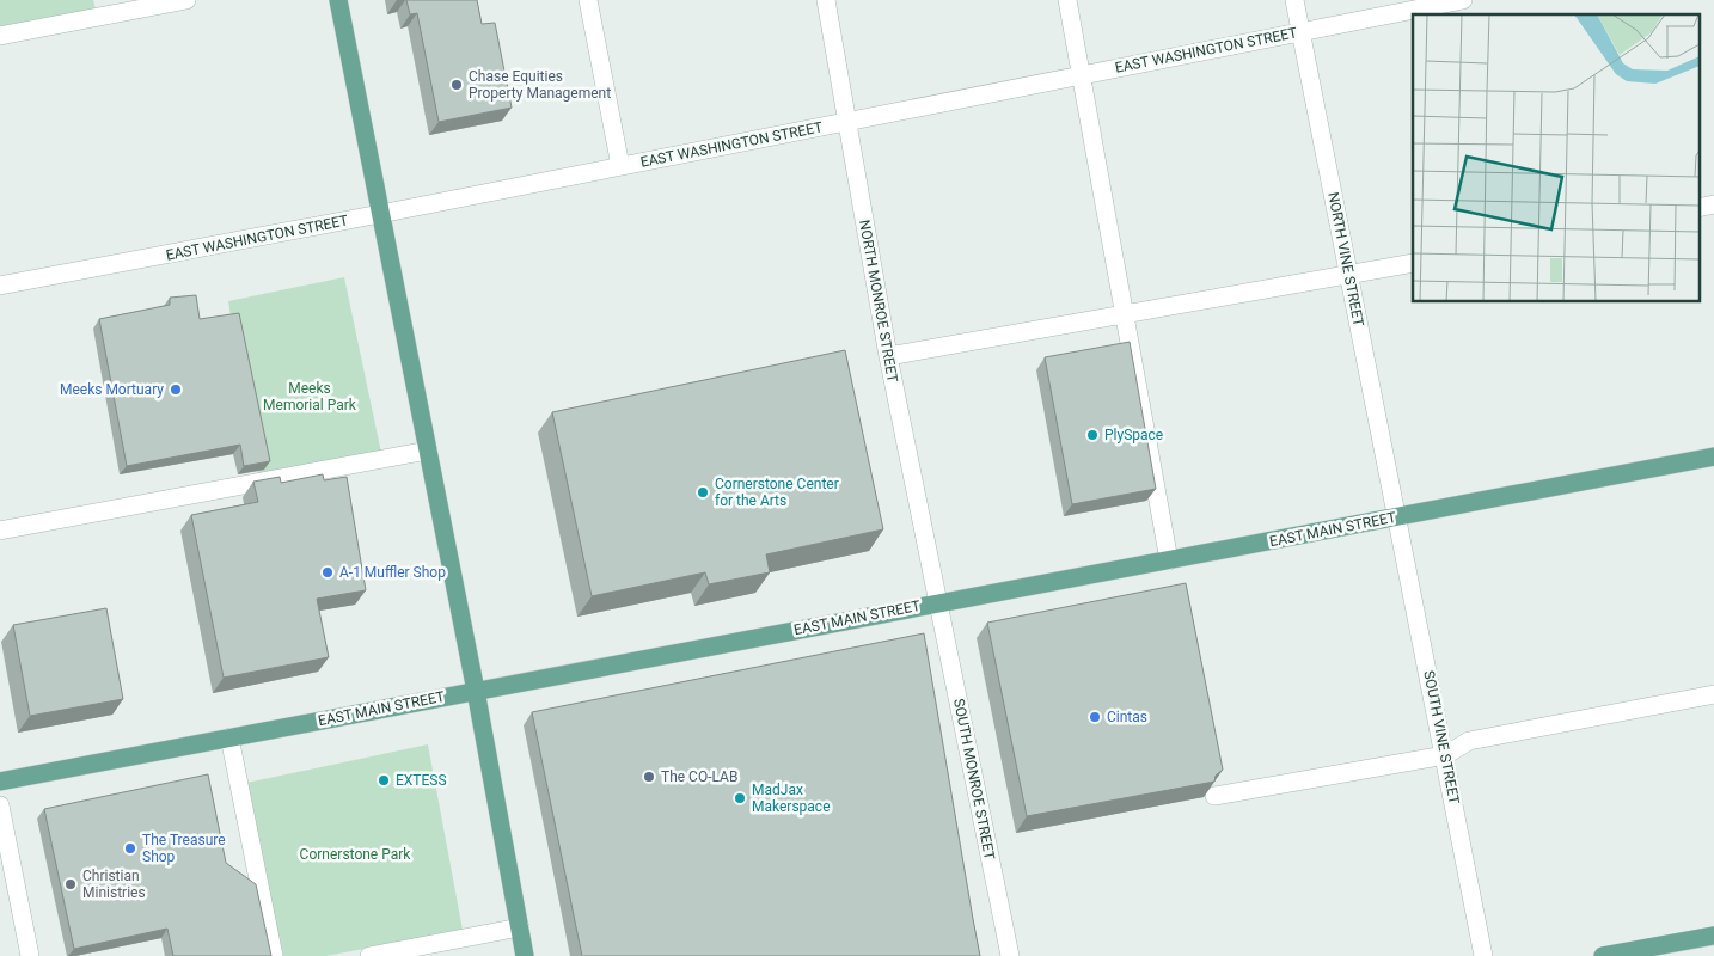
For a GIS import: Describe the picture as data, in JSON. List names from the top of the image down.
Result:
{
  "streets": {
    "main road": ["EAST MAIN STREET"],
    "street": [
      "EAST WASHINGTON STREET",
      "NORTH VINE STREET",
      "NORTH MONROE STREET",
      "SOUTH VINE STREET",
      "SOUTH MONROE STREET"
    ]
  },
  "crossings": [
    ["EAST WASHINGTON STREET", "NORTH VINE STREET"],
    ["EAST WASHINGTON STREET", "NORTH MONROE STREET"],
    ["NORTH VINE STREET", "EAST MAIN STREET"],
    ["NORTH VINE STREET", "SOUTH VINE STREET"],
    ["NORTH MONROE STREET", "EAST MAIN STREET"],
    ["NORTH MONROE STREET", "SOUTH MONROE STREET"],
    ["EAST MAIN STREET", "SOUTH VINE STREET"],
    ["EAST MAIN STREET", "SOUTH MONROE STREET"]
  ],
  "parks": ["Meeks Memorial Park", "Cornerstone Park"],
  "places": [
    "Chase Equities Property Management",
    "Meeks Mortuary",
    "PlySpace",
    "Cornerstone Center for the Arts",
    "A-1 Muffler Shop",
    "Cintas",
    "The CO-LAB",
    "EXTESS",
    "MadJax Makerspace",
    "The Treasure Shop",
    "Christian Ministries"
  ]
}
